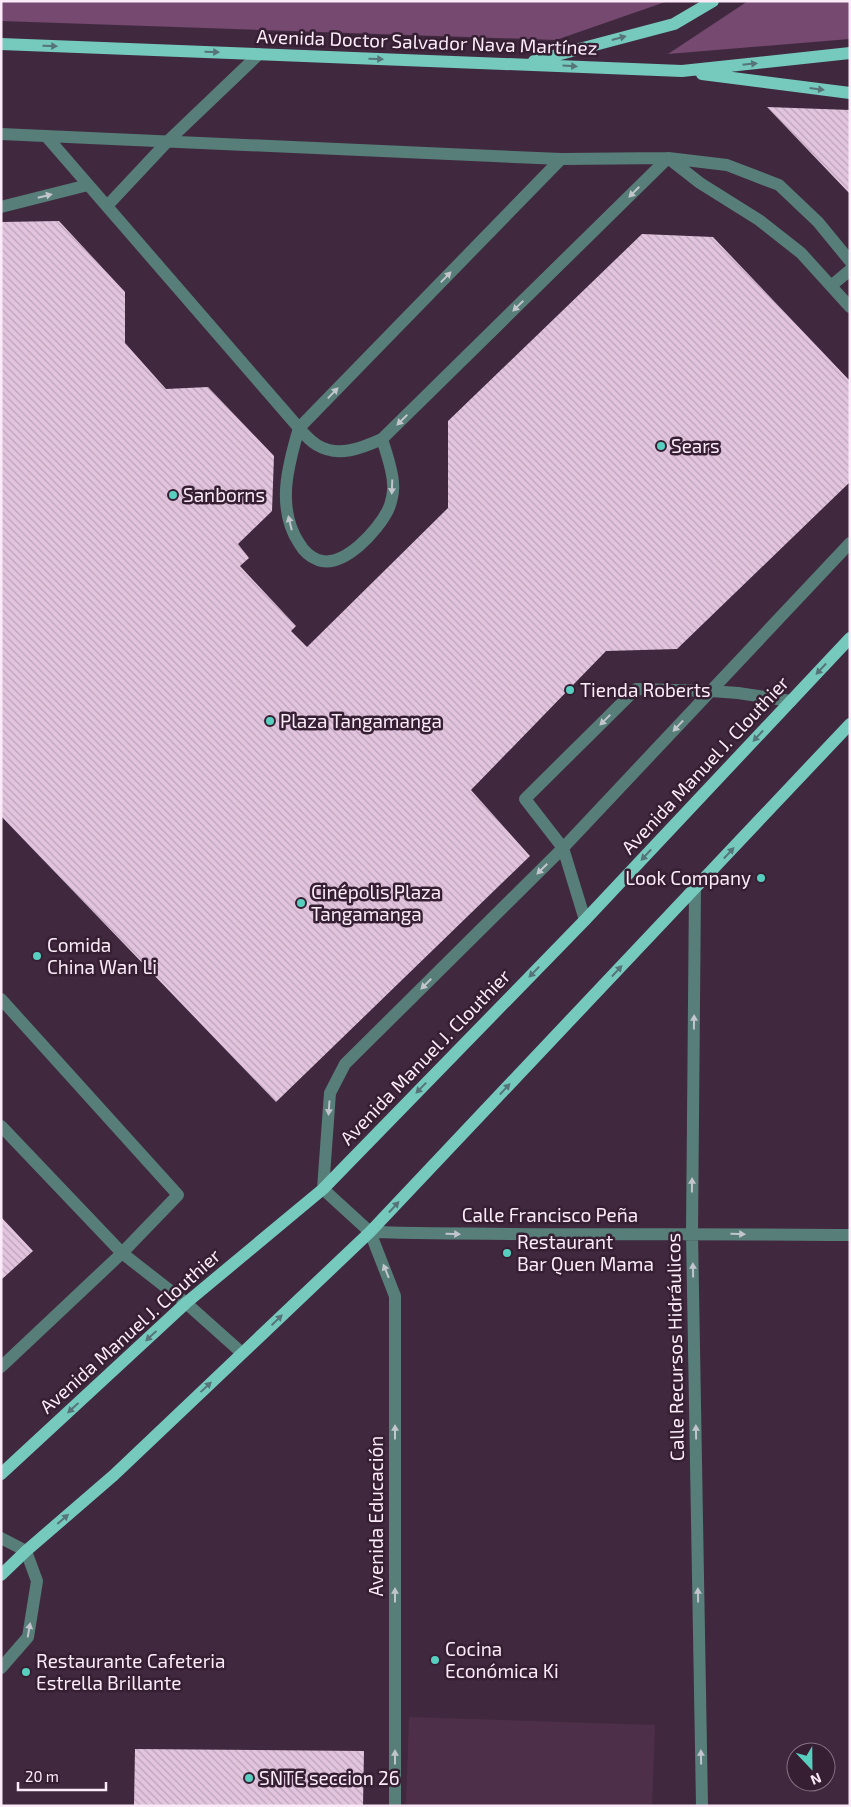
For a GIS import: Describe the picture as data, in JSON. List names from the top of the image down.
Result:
{
  "streets": {
    "main road": ["Avenida Doctor Salvador Nava Martínez", "Avenida Manuel J. Clouthier"],
    "street": ["Calle Francisco Peña", "Calle Recursos Hidráulicos", "Avenida Educación"]
  },
  "crossings": [
    ["Calle Francisco Peña", "Calle Recursos Hidráulicos"],
    ["Calle Francisco Peña", "Avenida Educación"]
  ],
  "one_way": ["Calle Francisco Peña", "Calle Recursos Hidráulicos", "Avenida Educación"],
  "places": [
    "Sears",
    "Sanborns",
    "Tienda Roberts",
    "Plaza Tangamanga",
    "Look Company",
    "Cinépolis Plaza Tangamanga",
    "Comida China Wan Li",
    "Restaurant Bar Quen Mama",
    "Cocina Económica Ki",
    "Restaurante Cafeteria Estrella Brillante",
    "SNTE seccion 26"
  ],
  "scale_bar": "20 m",
  "north": "bottom"
}
